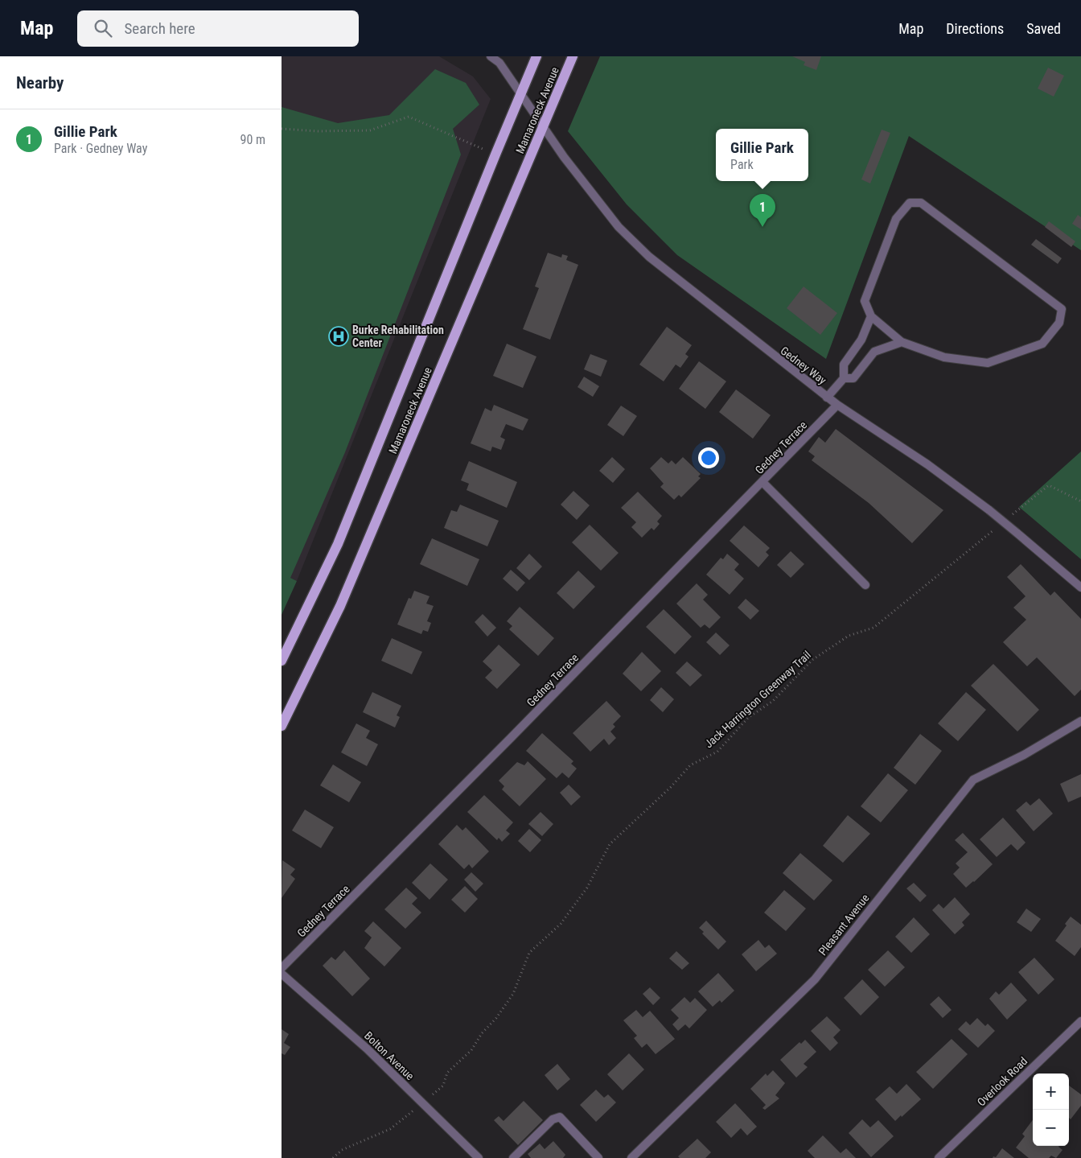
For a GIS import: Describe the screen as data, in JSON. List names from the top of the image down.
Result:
{
  "streets": {
    "main road": ["Mamaroneck Avenue"],
    "street": [
      "Gedney Way",
      "Gedney Terrace",
      "Pleasant Avenue",
      "Bolton Avenue",
      "Overlook Road"
    ],
    "path": ["Jack Harrington Greenway Trail"]
  },
  "crossings": [
    ["Mamaroneck Avenue", "Gedney Way"],
    ["Gedney Way", "Gedney Terrace"],
    ["Jack Harrington Greenway Trail", "Bolton Avenue"]
  ],
  "places": {
    "hospital": ["Burke Rehabilitation Center"]
  },
  "page": {
    "header": "Map",
    "search": "Search here",
    "nav": ["Map", "Directions", "Saved"],
    "heading": "Nearby",
    "list": [
      {
        "mark": "1",
        "name": "Gillie Park",
        "note": "Park · Gedney Way",
        "value": "90 m"
      }
    ],
    "popup": ["Gillie Park", "Park"],
    "pins": "1",
    "map_buttons": ["+", "−"]
  }
}
